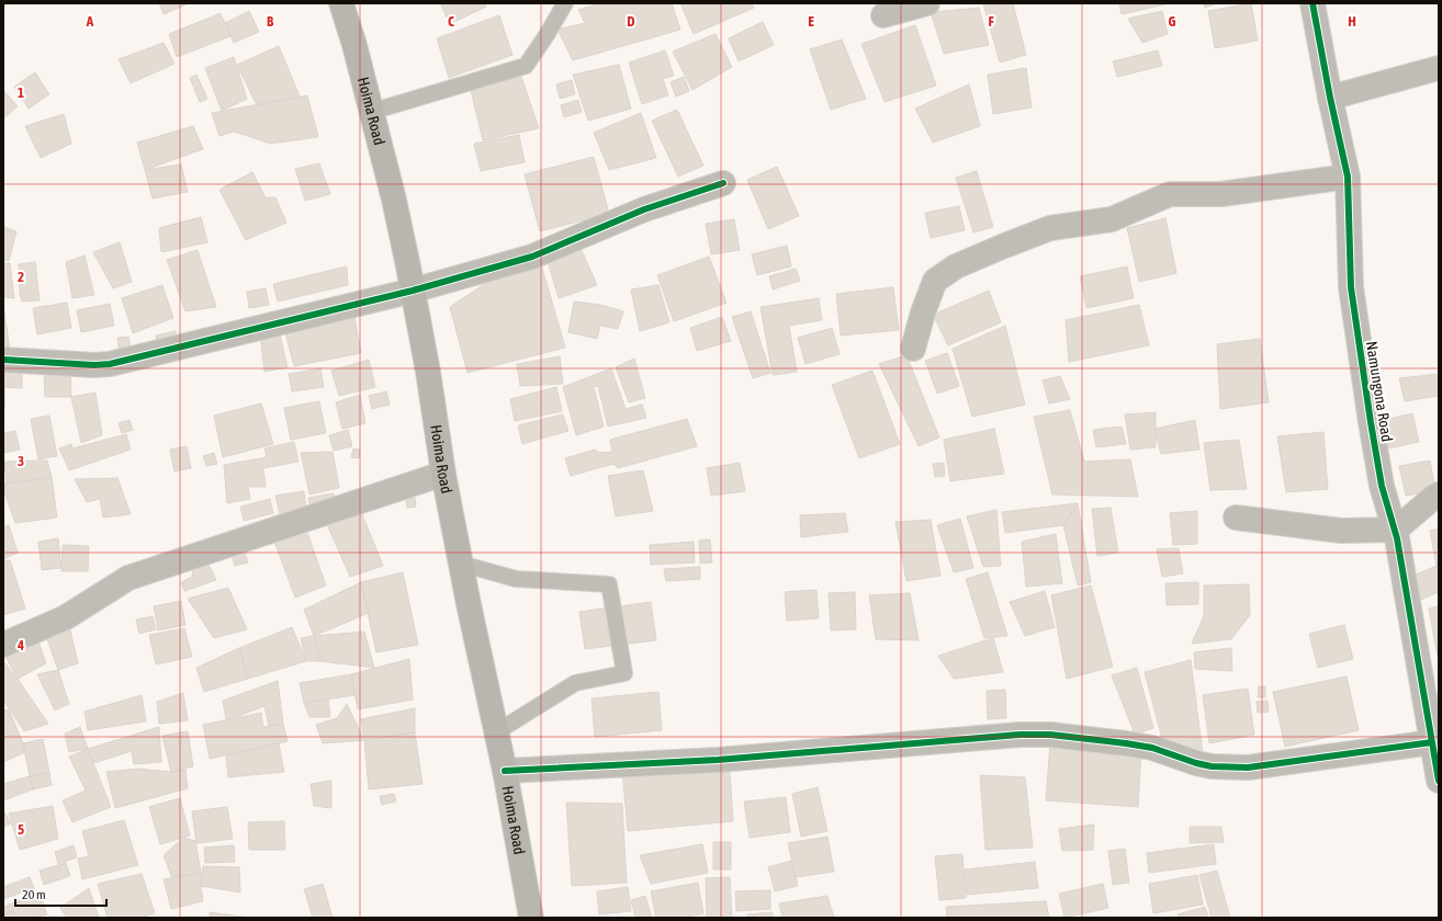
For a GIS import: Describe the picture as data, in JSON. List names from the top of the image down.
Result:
{
  "streets": {
    "main road": ["Hoima Road"],
    "street": ["Namungona Road"]
  },
  "scale_bar": "20 m",
  "grid": {
    "columns": [
      "A",
      "B",
      "C",
      "D",
      "E",
      "F",
      "G",
      "H"
    ],
    "rows": [
      "1",
      "2",
      "3",
      "4",
      "5"
    ]
  }
}
